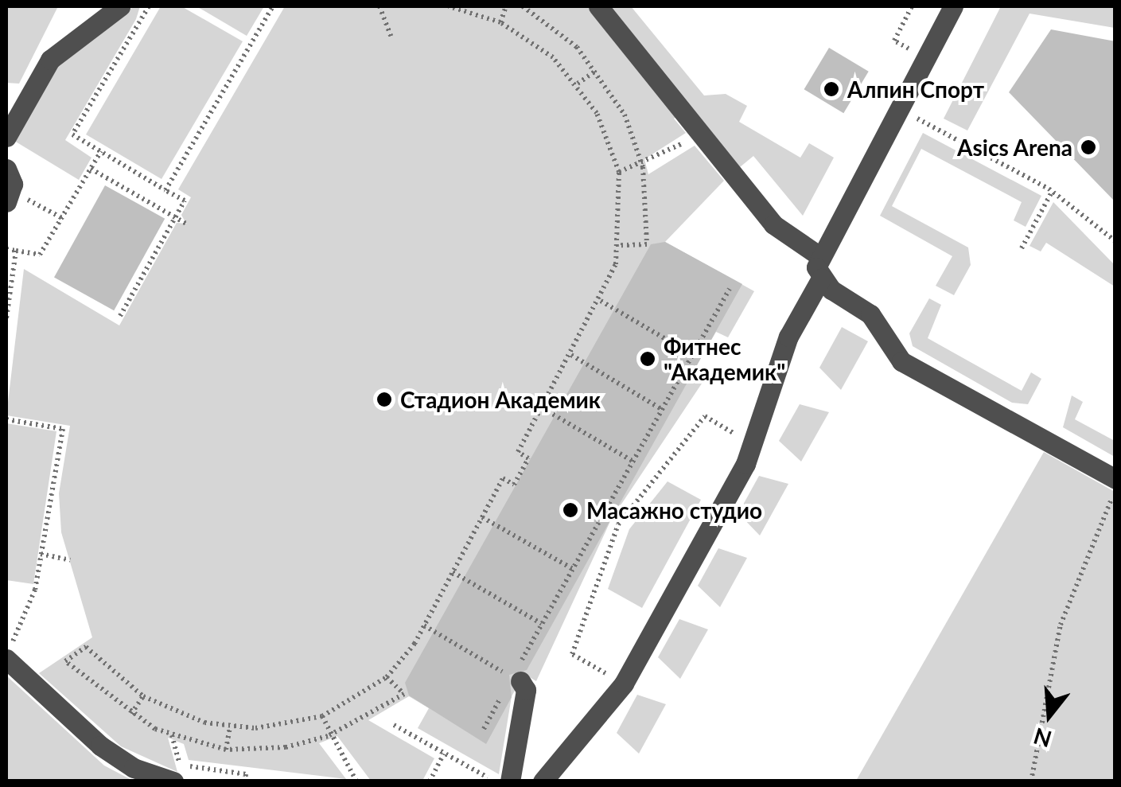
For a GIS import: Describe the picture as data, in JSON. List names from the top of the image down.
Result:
{
  "places": [
    "Алпин Спорт",
    "Asics Arena",
    "Фитнес \"Академик\"",
    "Стадион Академик",
    "Масажно студио"
  ],
  "north": "bottom"
}
